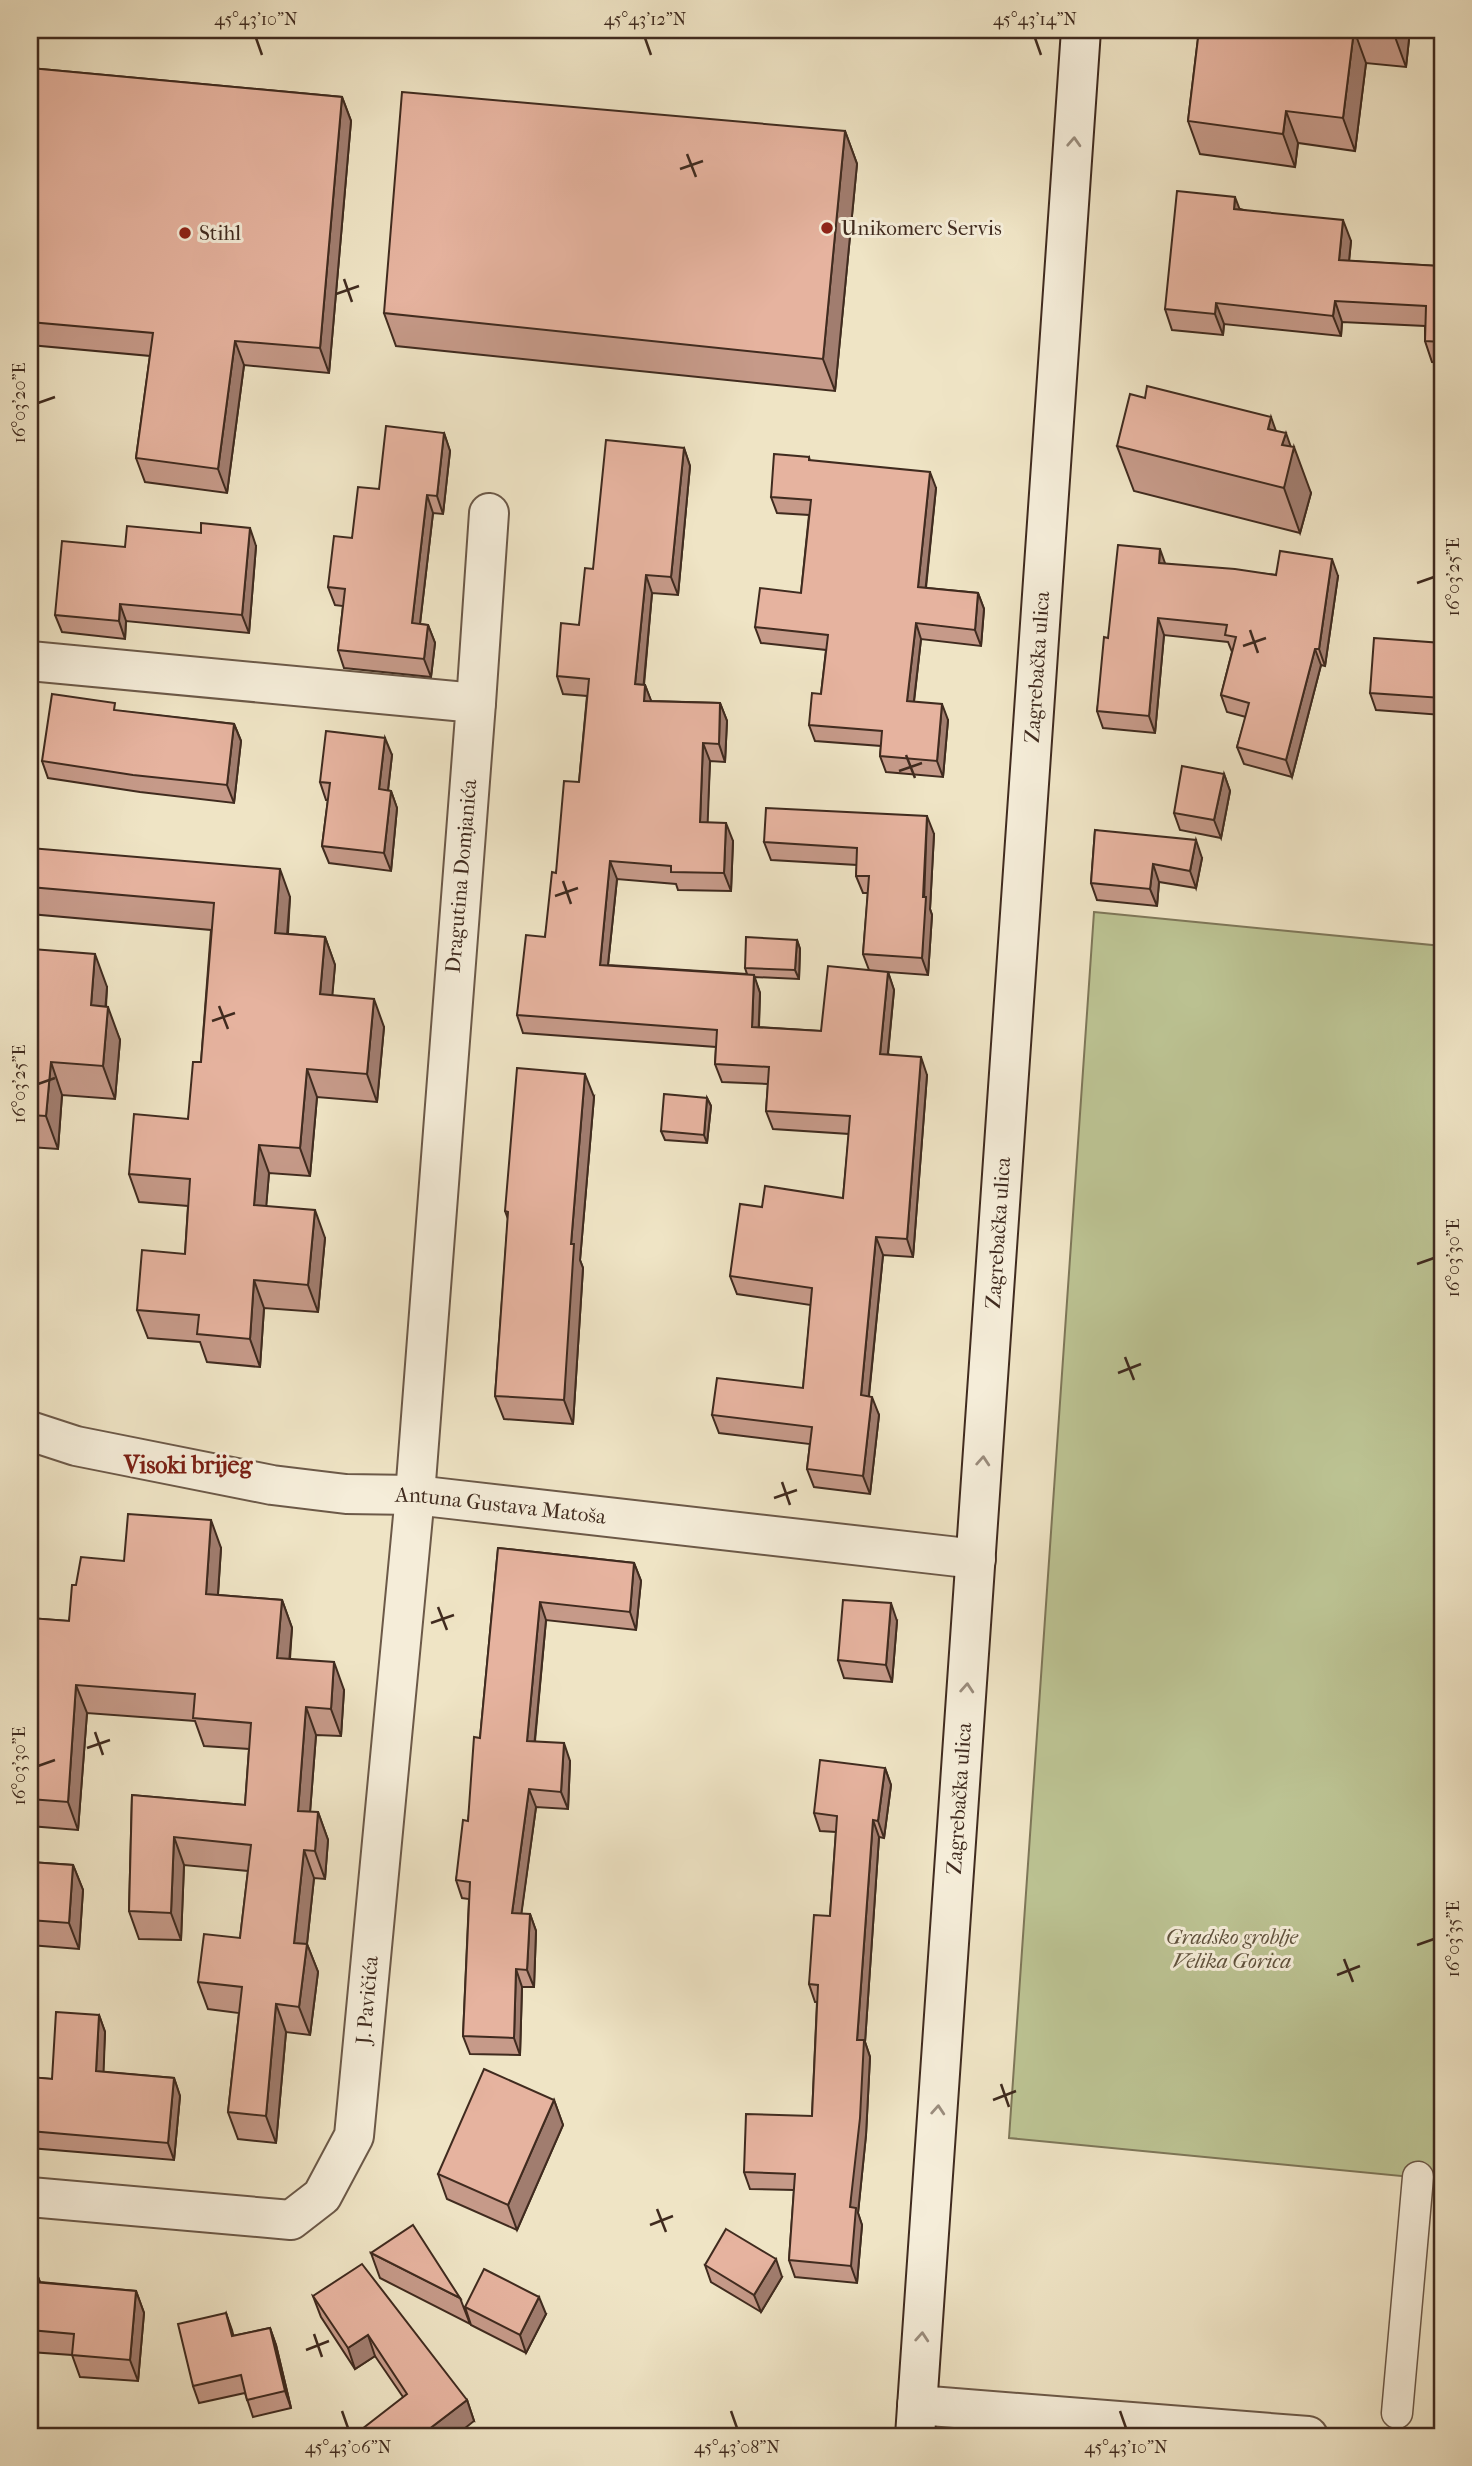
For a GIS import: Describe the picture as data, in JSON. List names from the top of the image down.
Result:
{
  "streets": {
    "street": [
      "Zagrebačka ulica",
      "Dragutina Domjanića",
      "Antuna Gustava Matoša",
      "J. Pavičića"
    ]
  },
  "crossings": [
    ["Zagrebačka ulica", "Antuna Gustava Matoša"],
    ["Dragutina Domjanića", "Antuna Gustava Matoša"],
    ["Dragutina Domjanića", "J. Pavičića"],
    ["Antuna Gustava Matoša", "J. Pavičića"]
  ],
  "one_way": ["Zagrebačka ulica"],
  "districts": ["Visoki brijeg"],
  "parks": ["Gradsko groblje Velika Gorica"],
  "places": ["Unikomerc Servis", "Stihl"],
  "coordinates": [
    "45°43'10\"N",
    "45°43'12\"N",
    "45°43'14\"N",
    "16°03'20\"E",
    "16°03'25\"E",
    "16°03'30\"E",
    "16°03'35\"E",
    "45°43'06\"N",
    "45°43'08\"N"
  ]
}
